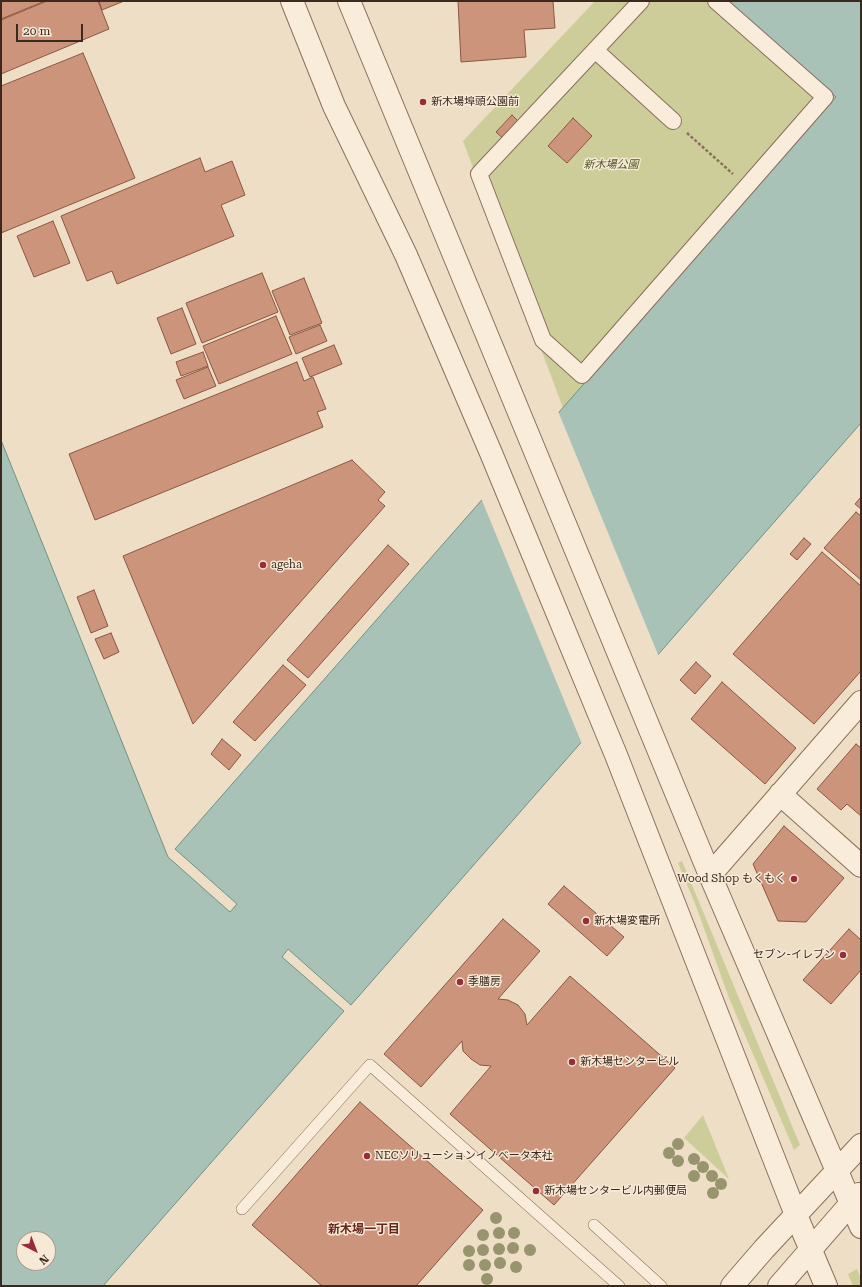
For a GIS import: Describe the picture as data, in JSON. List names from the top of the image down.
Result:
{
  "districts": ["新木場一丁目"],
  "parks": ["新木場公園"],
  "places": [
    "新木場埠頭公園前",
    "ageha",
    "Wood Shop もくもく",
    "新木場変電所",
    "セブン-イレブン",
    "季膳房",
    "新木場センタービル",
    "NECソリューションイノベータ本社",
    "新木場センタービル内郵便局"
  ],
  "scale_bar": "20 m",
  "north": "bottom right"
}
